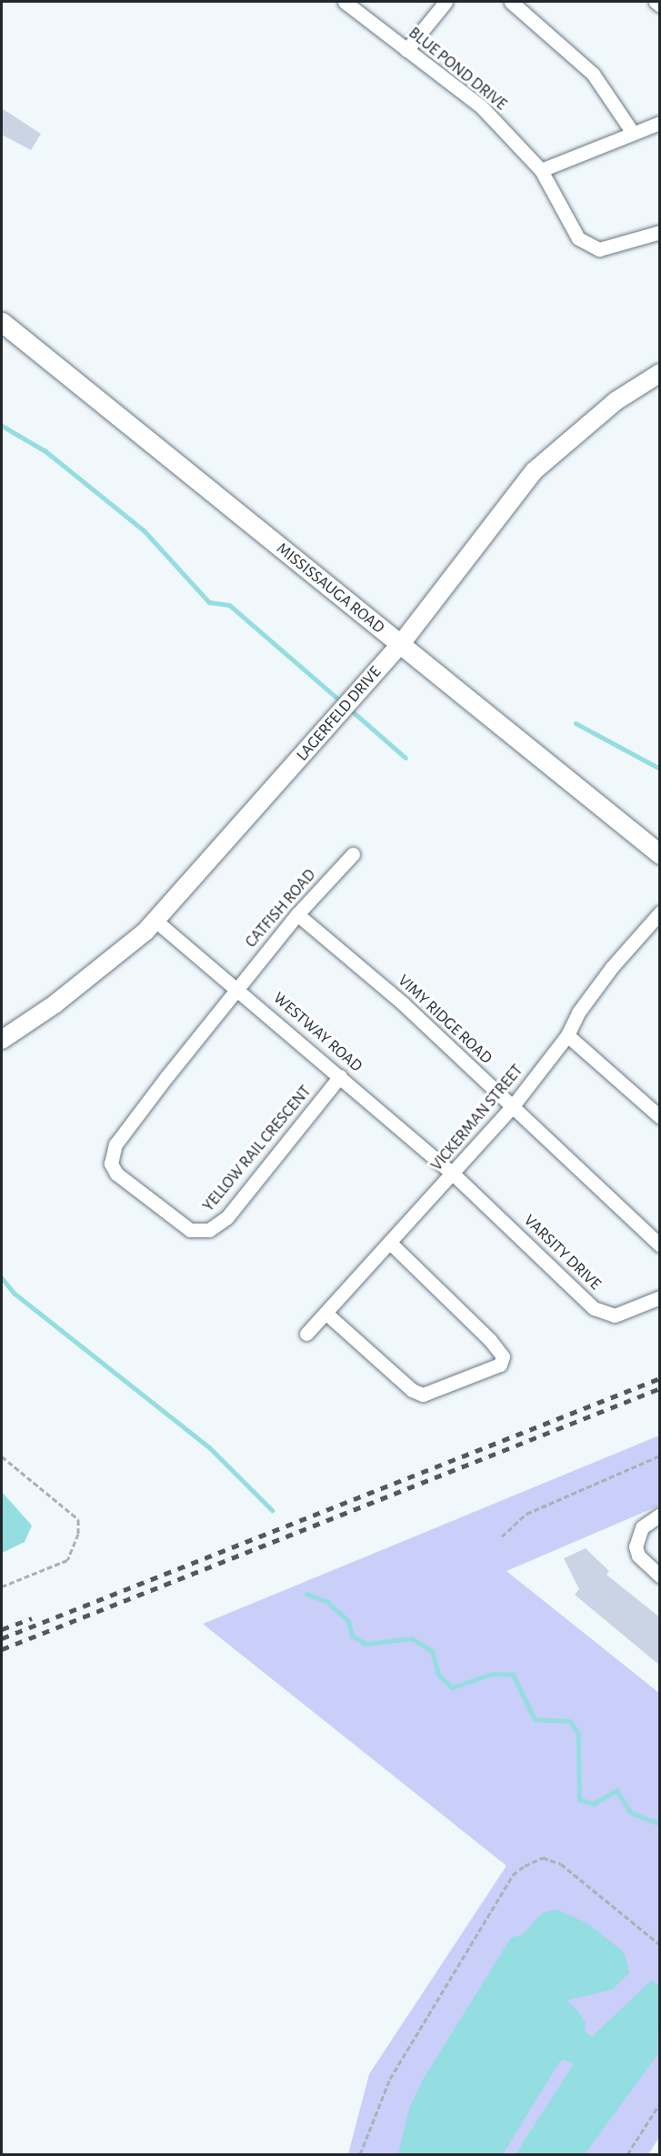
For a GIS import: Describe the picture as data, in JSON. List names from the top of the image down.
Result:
{
  "streets": {
    "main road": ["MISSISSAUGA ROAD"],
    "street": [
      "BLUE POND DRIVE",
      "LAGERFELD DRIVE",
      "CATFISH ROAD",
      "VIMY RIDGE ROAD",
      "WESTWAY ROAD",
      "VICKERMAN STREET",
      "YELLOW RAIL CRESCENT",
      "VARSITY DRIVE"
    ]
  },
  "crossings": [
    ["MISSISSAUGA ROAD", "LAGERFELD DRIVE"],
    ["LAGERFELD DRIVE", "WESTWAY ROAD"],
    ["CATFISH ROAD", "VIMY RIDGE ROAD"],
    ["CATFISH ROAD", "WESTWAY ROAD"],
    ["CATFISH ROAD", "YELLOW RAIL CRESCENT"],
    ["VIMY RIDGE ROAD", "VICKERMAN STREET"],
    ["WESTWAY ROAD", "VICKERMAN STREET"],
    ["WESTWAY ROAD", "YELLOW RAIL CRESCENT"],
    ["WESTWAY ROAD", "VARSITY DRIVE"],
    ["VICKERMAN STREET", "VARSITY DRIVE"]
  ]
}
